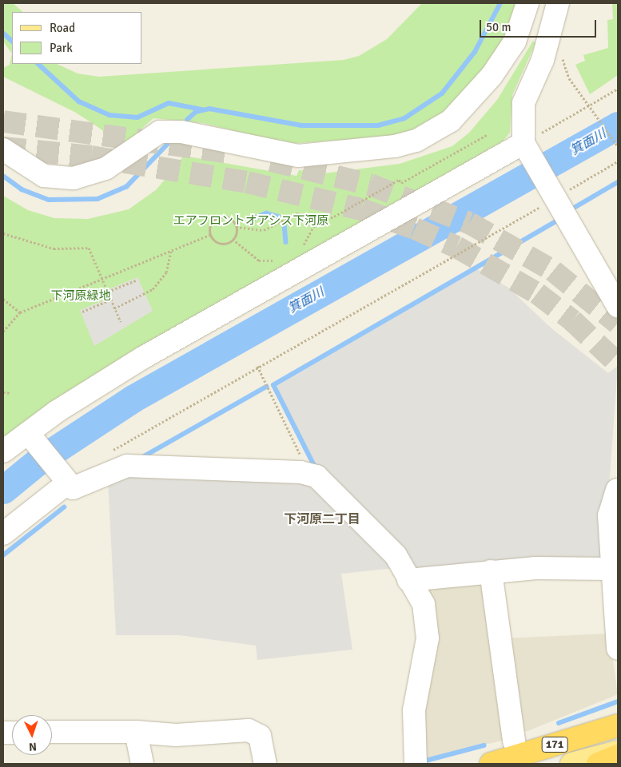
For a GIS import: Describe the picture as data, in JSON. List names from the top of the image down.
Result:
{
  "streets": {
    "highway": ["171"]
  },
  "districts": ["下河原二丁目"],
  "water": ["箕面川"],
  "parks": ["エアフロントオアシス下河原", "下河原緑地"],
  "legend": ["Road", "Park"],
  "scale_bar": "50 m",
  "north": "bottom"
}
